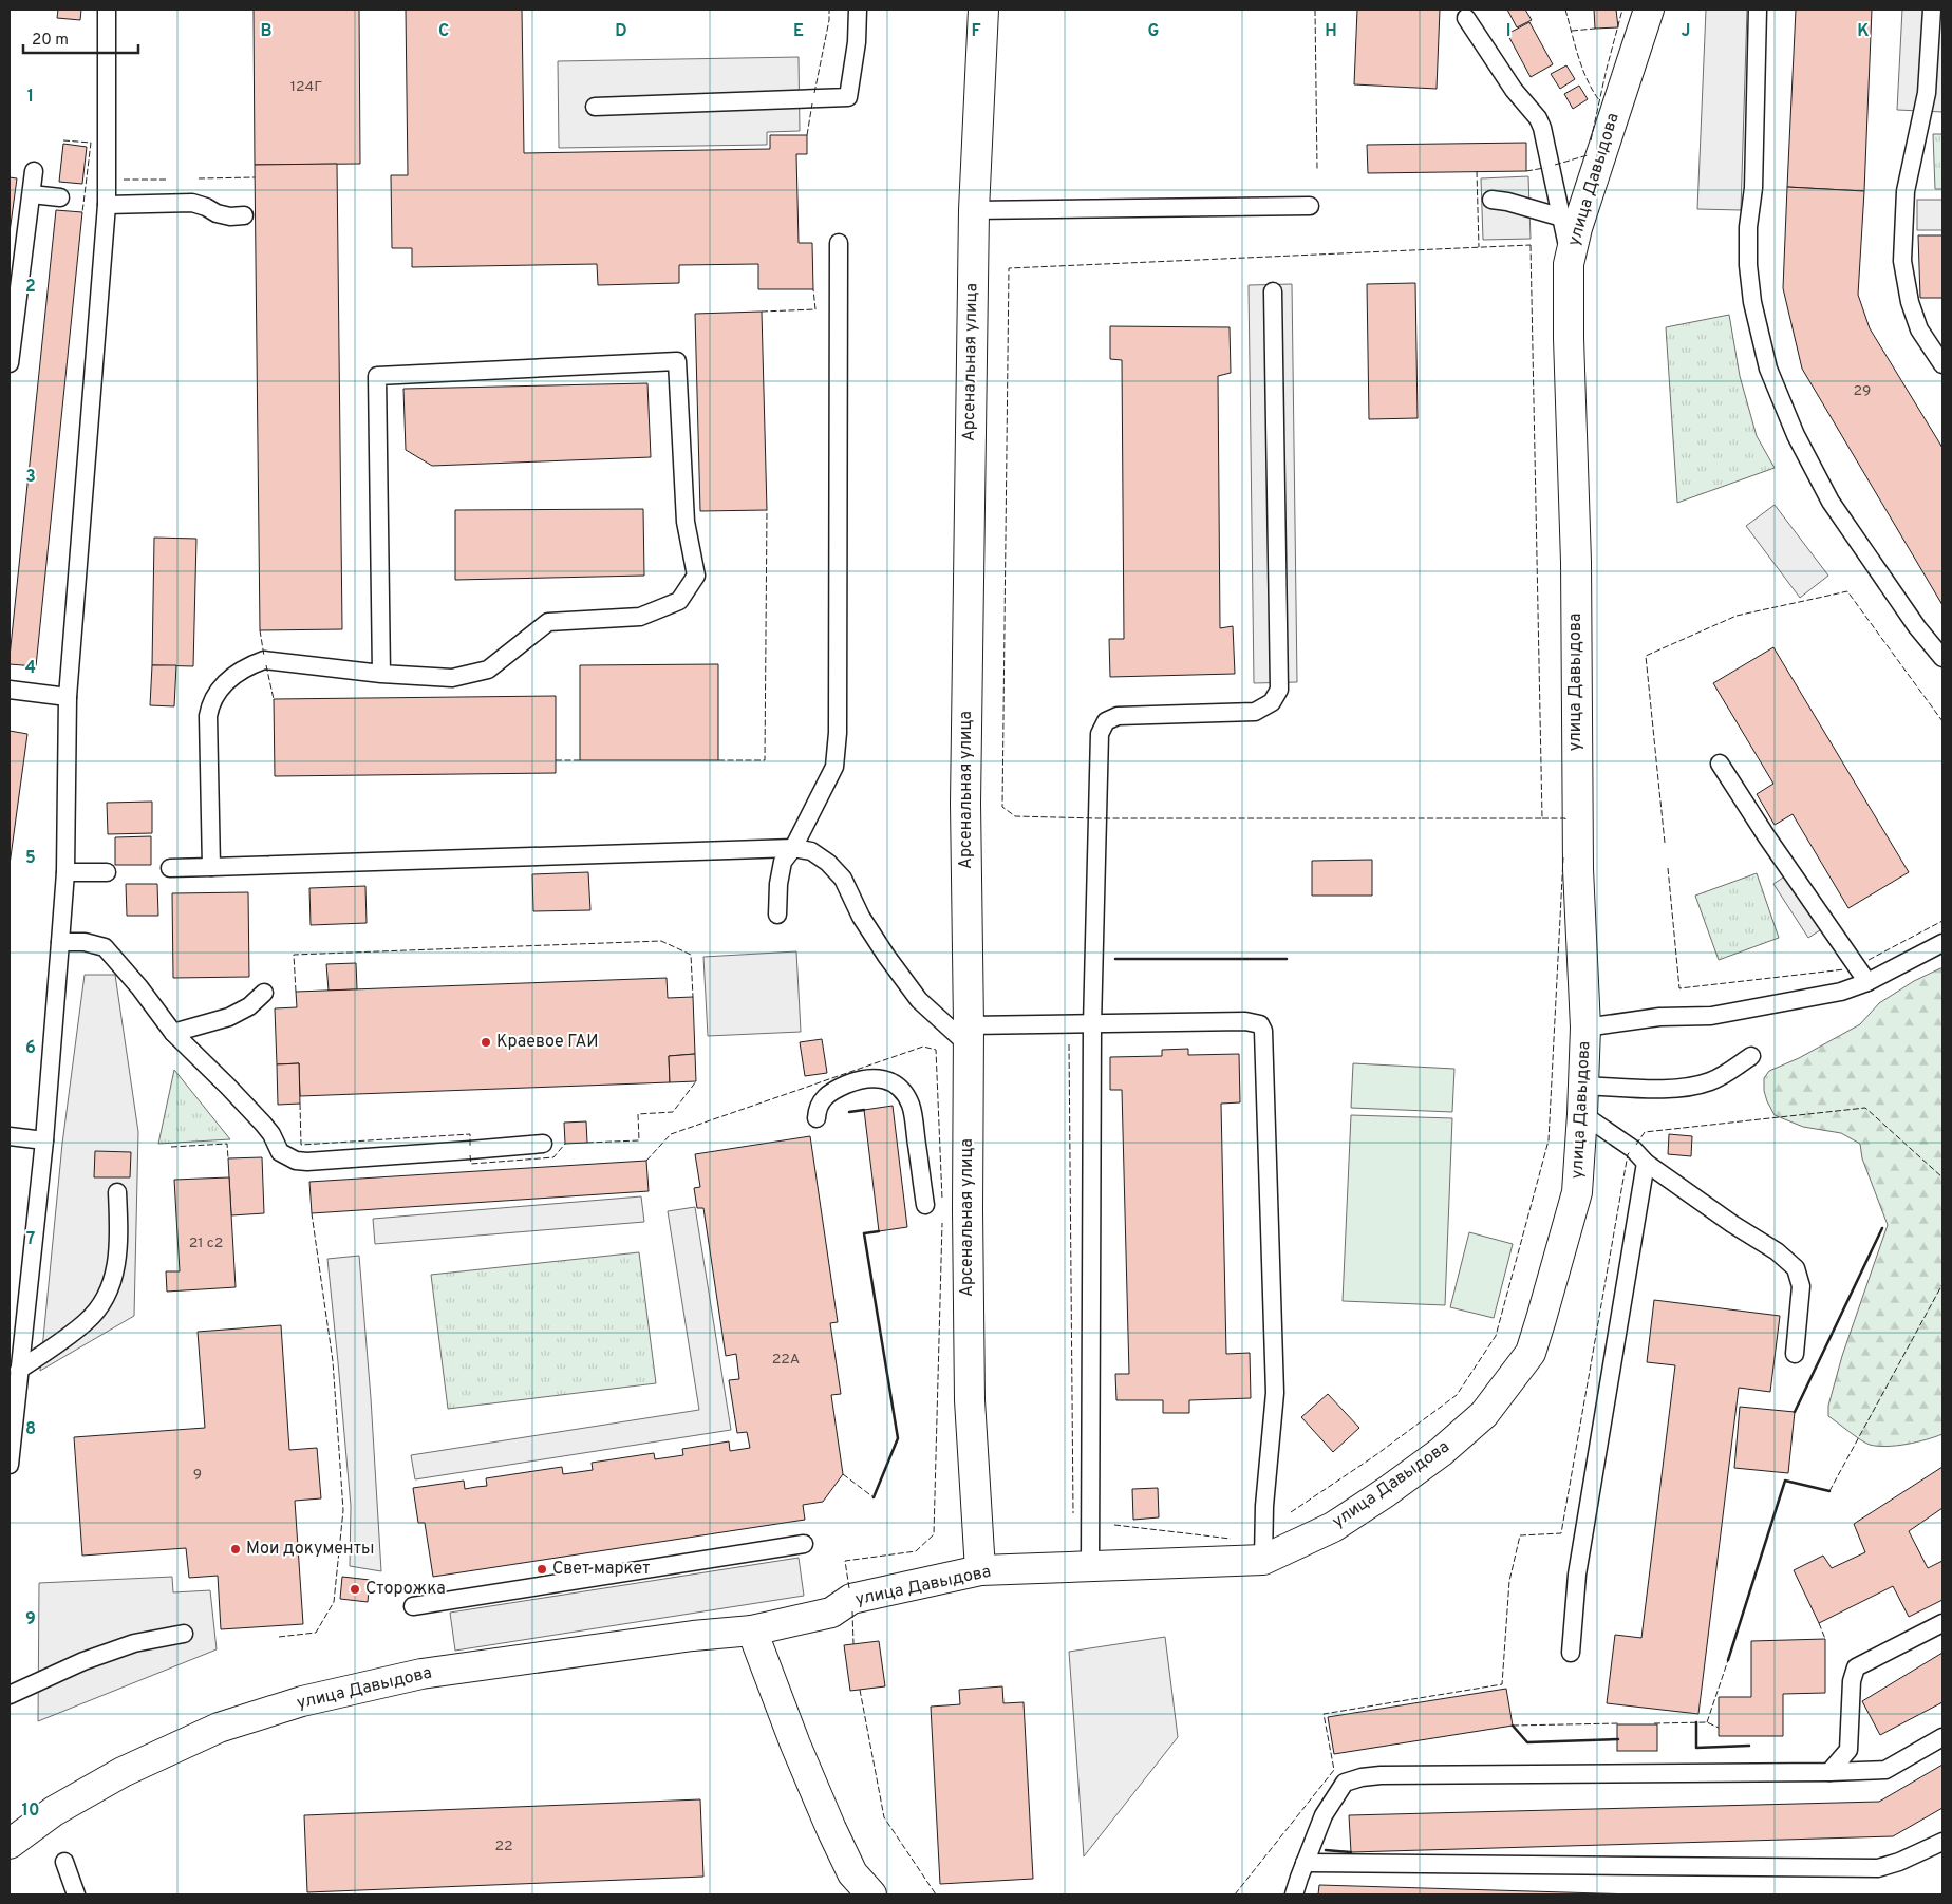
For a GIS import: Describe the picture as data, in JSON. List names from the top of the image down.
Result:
{
  "streets": {
    "street": ["улица Давыдова", "Арсенальная улица"]
  },
  "crossings": [
    ["улица Давыдова", "Арсенальная улица"]
  ],
  "places": [
    "Краевое ГАИ",
    "Мои документы",
    "Свет маркет",
    "Сторожка"
  ],
  "house_numbers": [
    "124Г",
    "29",
    "21 с2",
    "22А",
    "9",
    "22"
  ],
  "scale_bar": "20 m",
  "grid": {
    "columns": [
      "B",
      "C",
      "D",
      "E",
      "F",
      "G",
      "H",
      "I",
      "J",
      "K"
    ],
    "rows": [
      "1",
      "2",
      "3",
      "4",
      "5",
      "6",
      "7",
      "8",
      "9",
      "10"
    ]
  }
}
